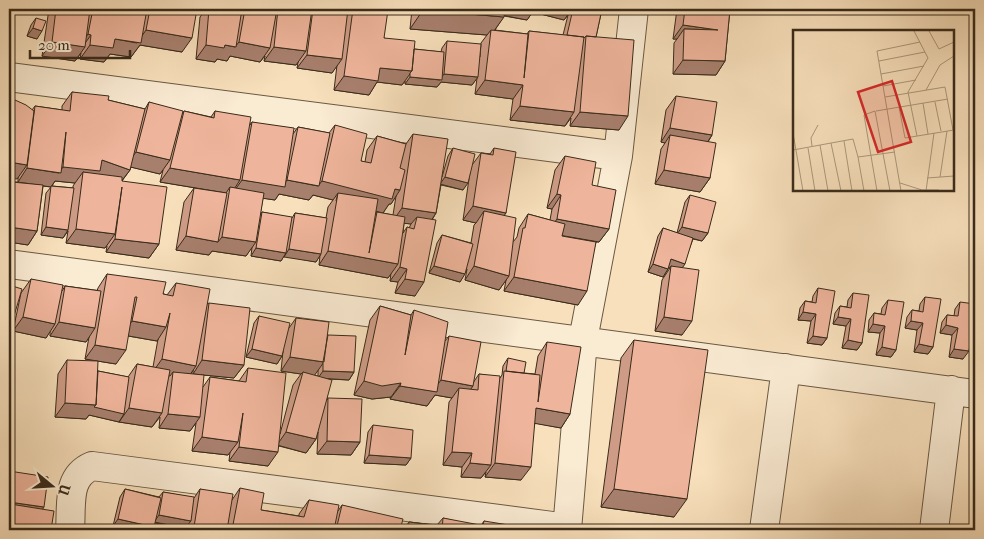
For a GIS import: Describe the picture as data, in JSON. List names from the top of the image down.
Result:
{
  "scale_bar": "20 m",
  "north": "right"
}
